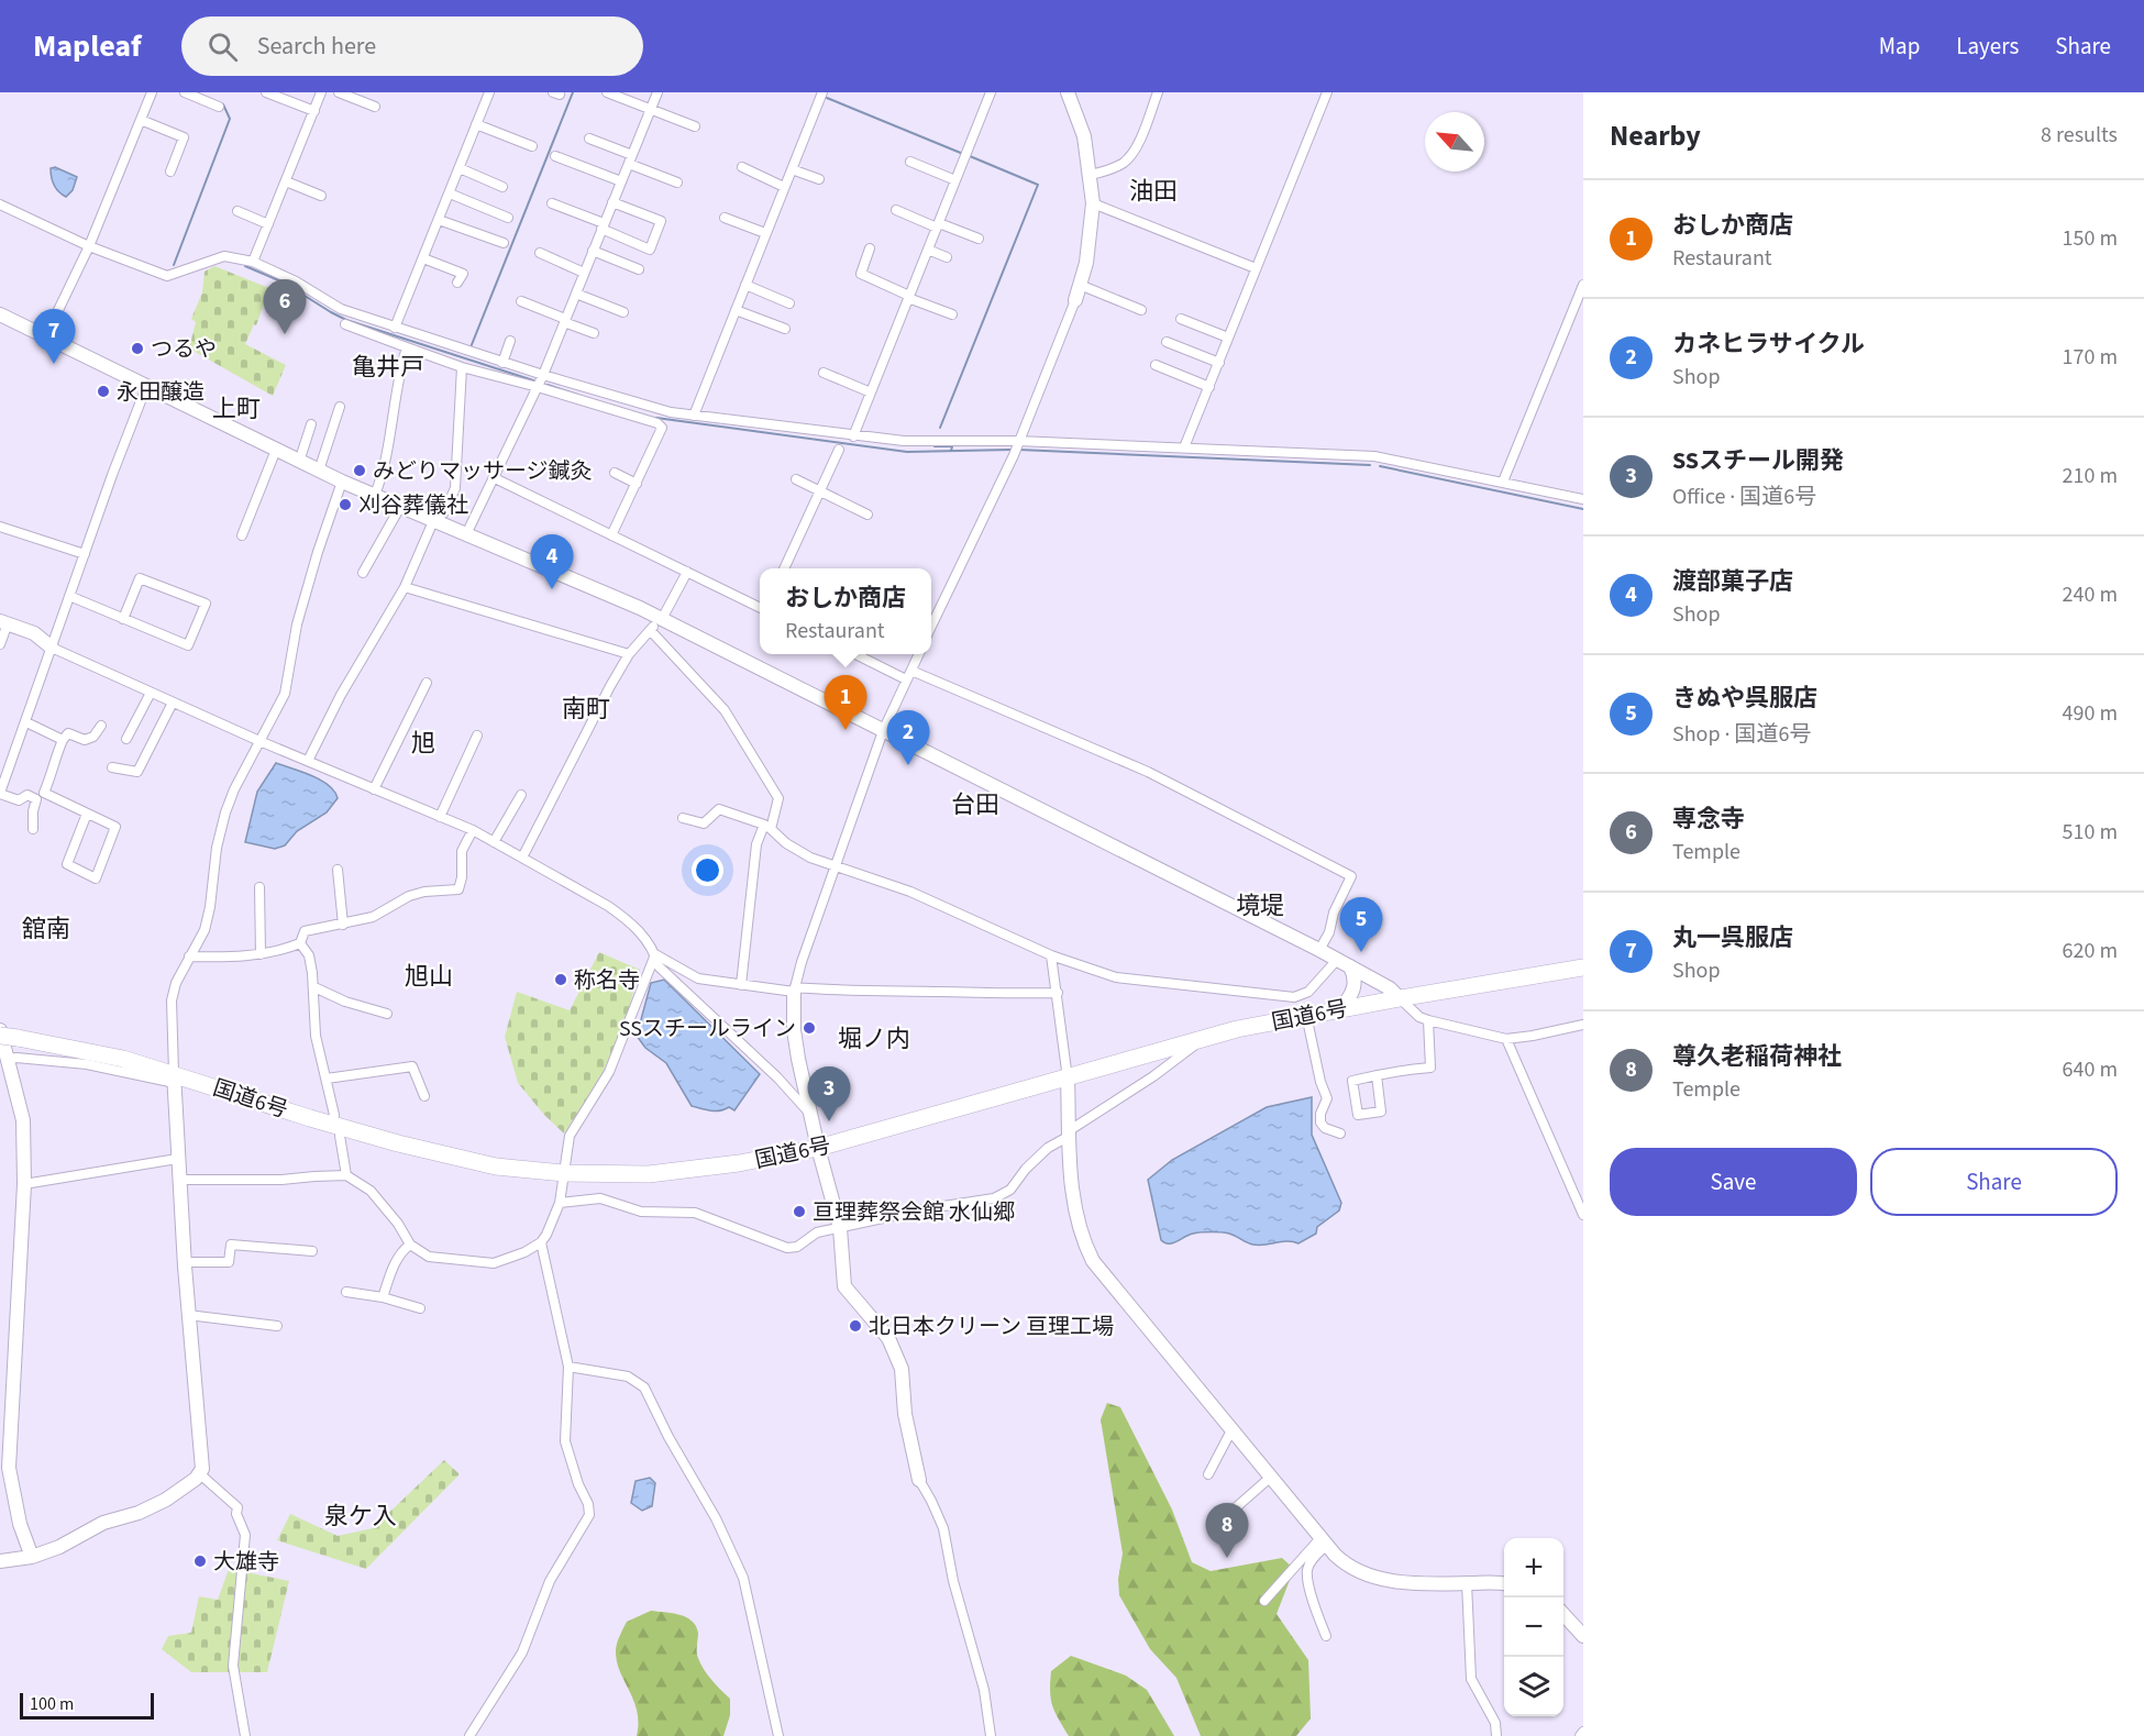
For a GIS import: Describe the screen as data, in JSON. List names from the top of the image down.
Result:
{
  "streets": {
    "highway": ["国道6号"]
  },
  "districts": [
    "油田",
    "亀井戸",
    "上町",
    "南町",
    "旭",
    "台田",
    "境堤",
    "舘南",
    "旭山",
    "堀ノ内",
    "泉ケ入"
  ],
  "places": [
    "つるや",
    "永田醸造",
    "みどりマッサージ鍼灸",
    "刈谷葬儀社",
    "称名寺",
    "SSスチールライン",
    "亘理葬祭会館 水仙郷",
    "北日本クリーン 亘理工場",
    "大雄寺"
  ],
  "scale_bar": "100 m",
  "north": "top left",
  "page": {
    "header": "Mapleaf",
    "search": "Search here",
    "nav": ["Map", "Layers", "Share"],
    "heading": ["Nearby", "8 results"],
    "list": [
      {
        "mark": "1",
        "name": "おしか商店",
        "note": "Restaurant",
        "value": "150 m"
      },
      {
        "mark": "2",
        "name": "カネヒラサイクル",
        "note": "Shop",
        "value": "170 m"
      },
      {
        "mark": "3",
        "name": "SSスチール開発",
        "note": "Office · 国道6号",
        "value": "210 m"
      },
      {
        "mark": "4",
        "name": "渡部菓子店",
        "note": "Shop",
        "value": "240 m"
      },
      {
        "mark": "5",
        "name": "きぬや呉服店",
        "note": "Shop · 国道6号",
        "value": "490 m"
      },
      {
        "mark": "6",
        "name": "専念寺",
        "note": "Temple",
        "value": "510 m"
      },
      {
        "mark": "7",
        "name": "丸一呉服店",
        "note": "Shop",
        "value": "620 m"
      },
      {
        "mark": "8",
        "name": "尊久老稲荷神社",
        "note": "Temple",
        "value": "640 m"
      }
    ],
    "pins": [
      "6",
      "7",
      "4",
      "1",
      "2",
      "5",
      "3",
      "8"
    ],
    "popup": ["おしか商店", "Restaurant"],
    "buttons": ["Save", "Share"],
    "map_buttons": ["+", "−"],
    "scale": "100 m"
  }
}
